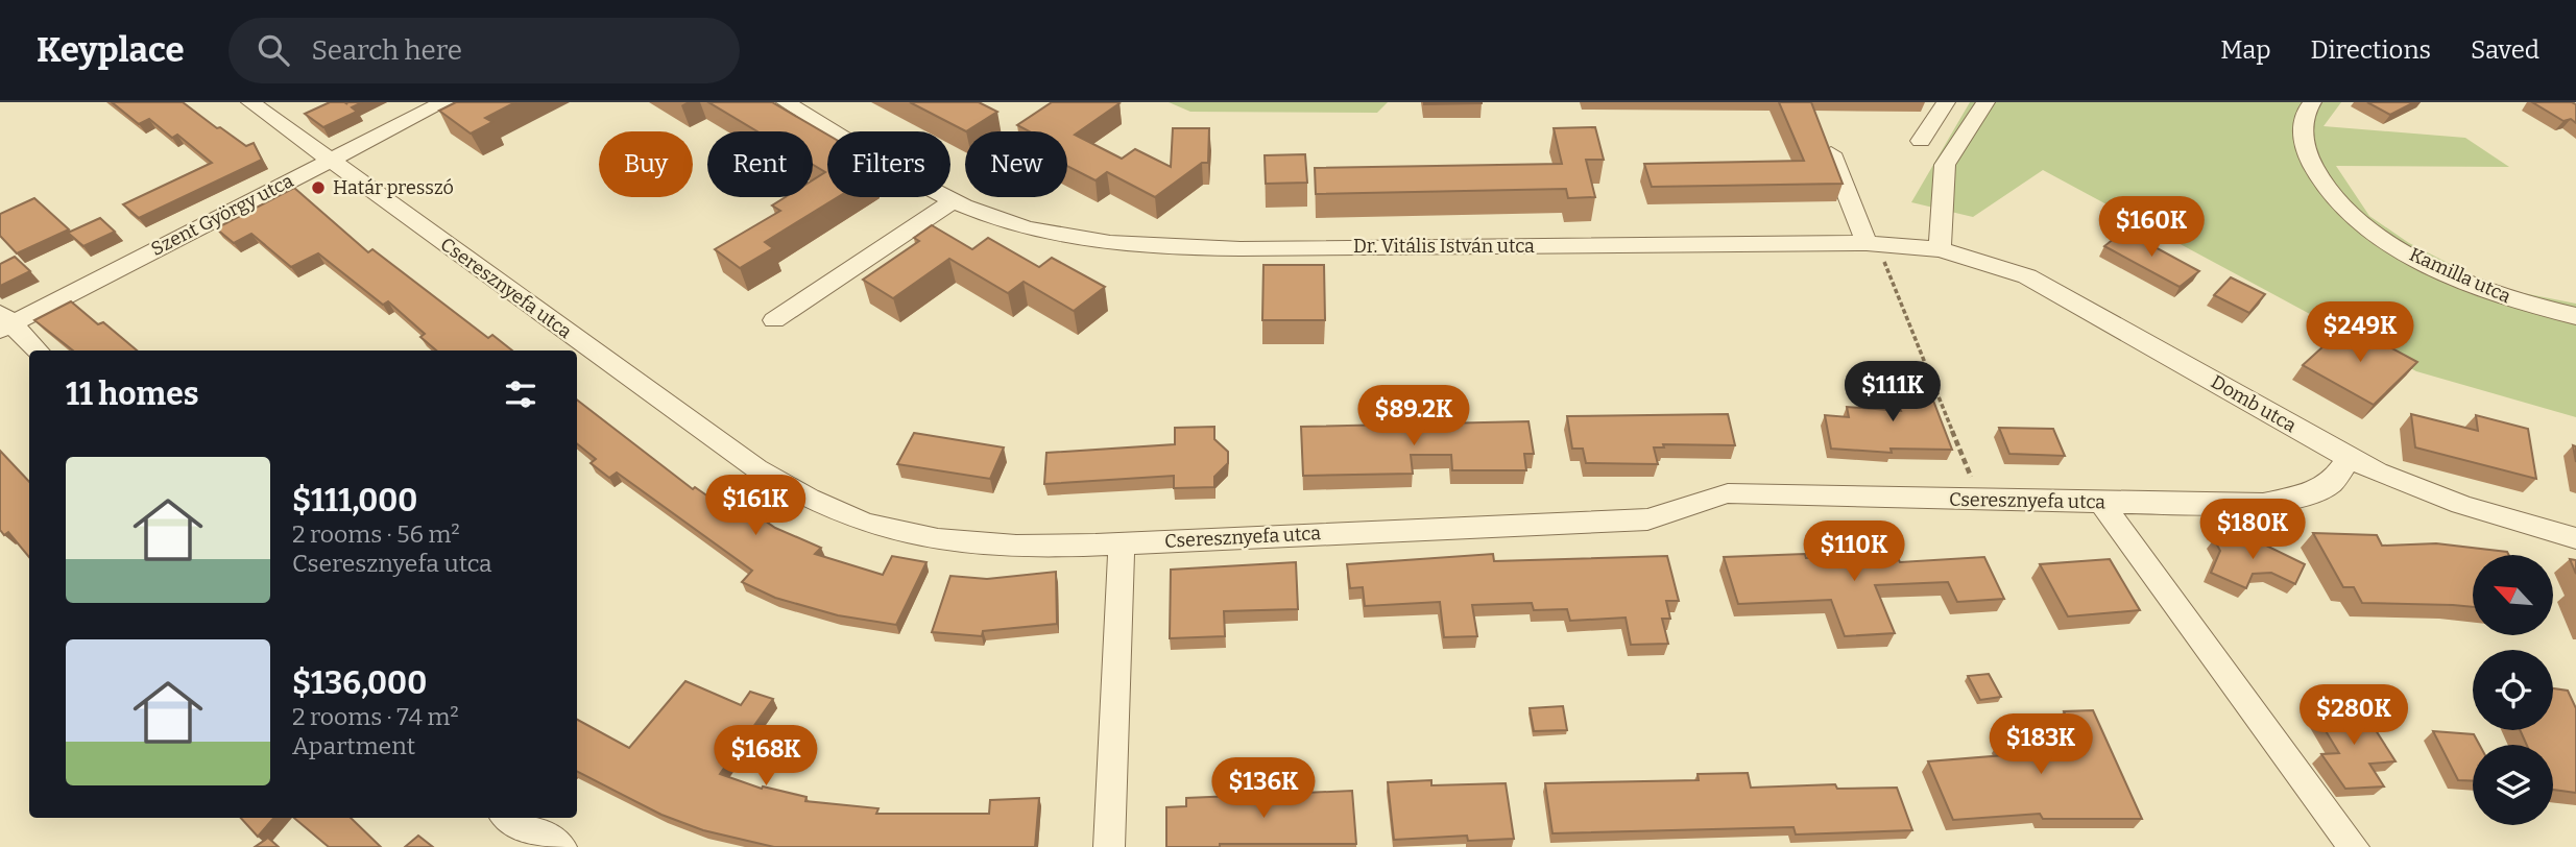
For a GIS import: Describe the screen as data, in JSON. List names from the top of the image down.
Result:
{
  "streets": {
    "street": [
      "Szent György utca",
      "Dr. Vitális István utca",
      "Kamilla utca",
      "Cseresznyefa utca",
      "Domb utca"
    ]
  },
  "crossings": [
    ["Szent György utca", "Cseresznyefa utca"],
    ["Dr. Vitális István utca", "Domb utca"],
    ["Cseresznyefa utca", "Domb utca"]
  ],
  "places": ["Határ presszó"],
  "north": "top left",
  "page": {
    "header": "Keyplace",
    "search": "Search here",
    "nav": ["Map", "Directions", "Saved"],
    "chip": [
      "Buy",
      "Rent",
      "Filters",
      "New"
    ],
    "price": [
      "$160K",
      "$249K",
      "$111K",
      "$89.2K",
      "$161K",
      "$180K",
      "$110K",
      "$280K",
      "$183K",
      "$168K",
      "$136K"
    ],
    "heading": "11 homes",
    "list": [
      {
        "name": "$111,000",
        "note": "2 rooms · 56 m² · Cseresznyefa utca"
      },
      {
        "name": "$136,000",
        "note": "2 rooms · 74 m² · Apartment"
      }
    ]
  }
}
